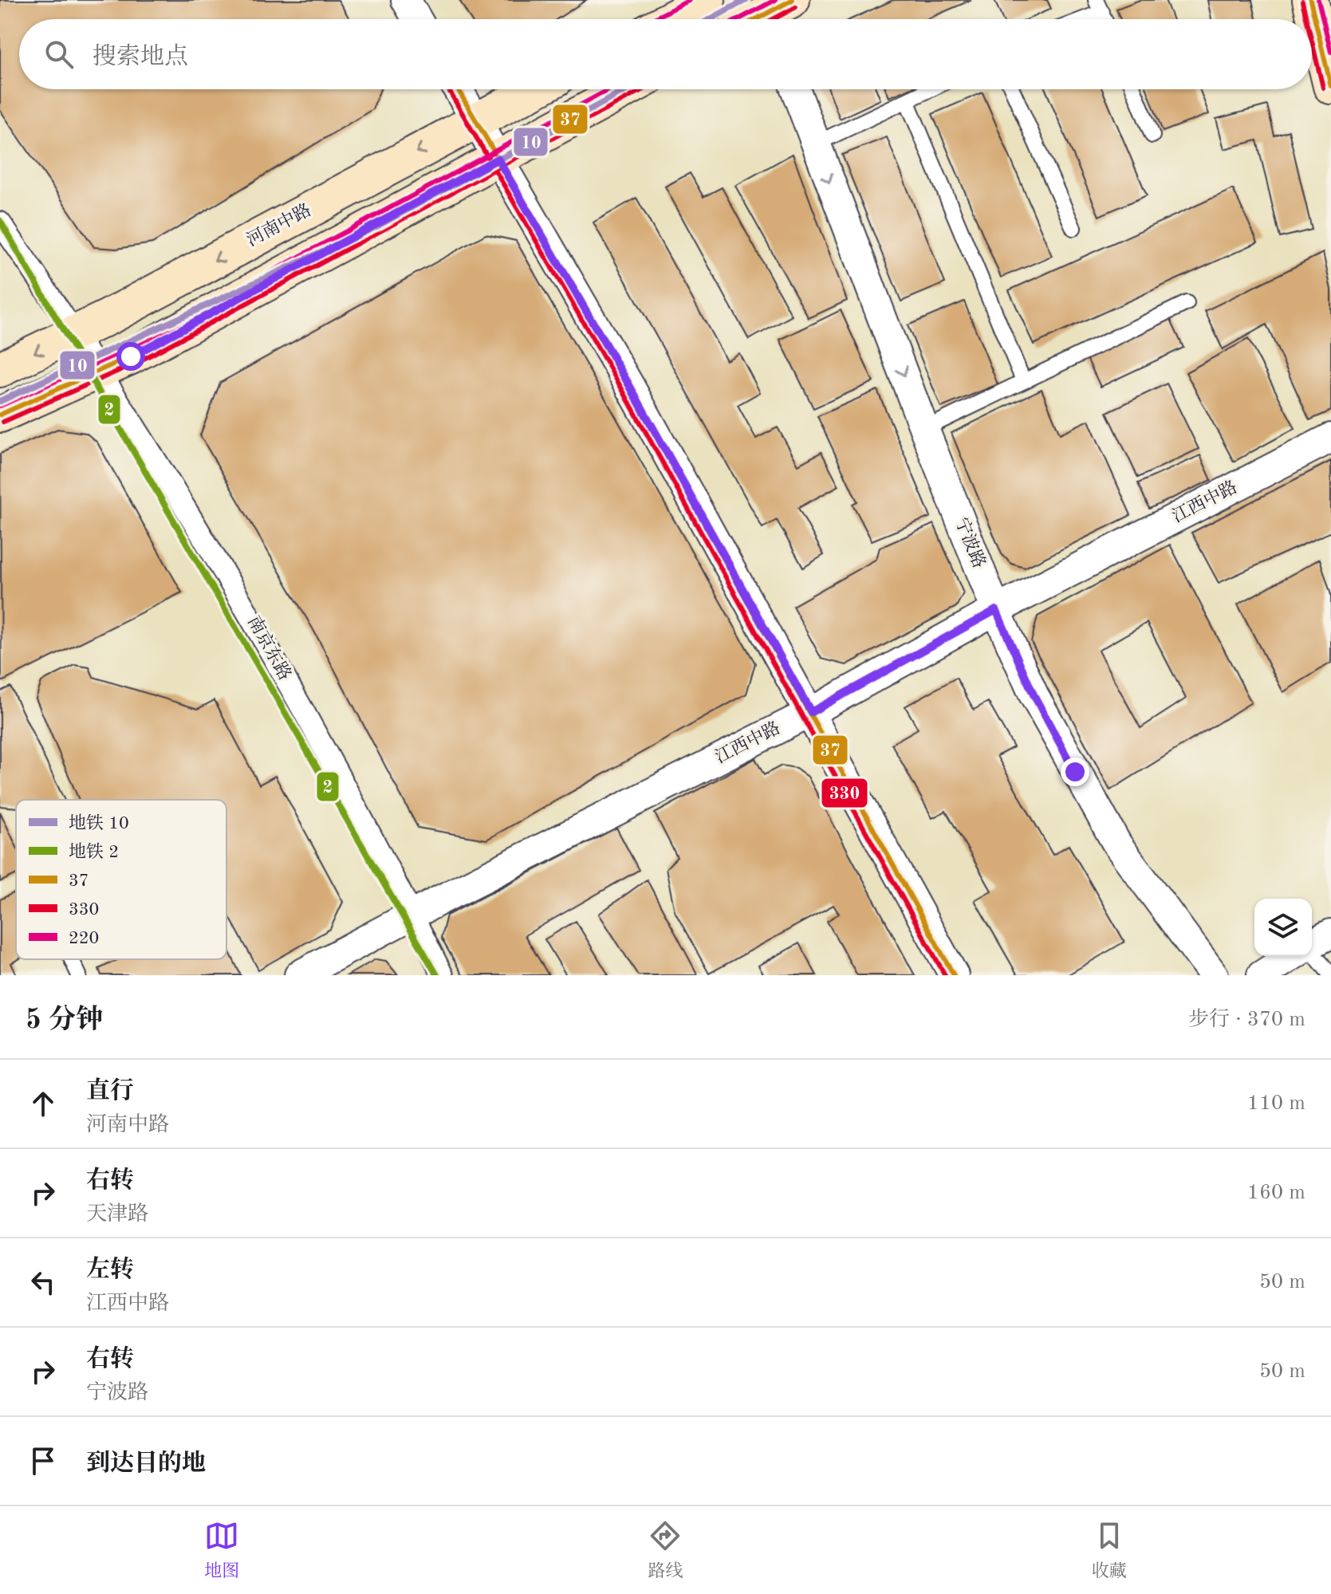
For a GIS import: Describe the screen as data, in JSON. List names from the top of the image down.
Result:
{
  "streets": {
    "main road": ["河南中路"],
    "street": ["江西中路", "宁波路", "南京东路"]
  },
  "crossings": [
    ["河南中路", "南京东路"],
    ["江西中路", "宁波路"],
    ["江西中路", "南京东路"]
  ],
  "lines": [
    "metro line 10",
    "transit line 37",
    "transit line 220",
    "transit line 330",
    "metro line 2"
  ],
  "legend": [
    "地铁 10",
    "地铁 2",
    "37",
    "330",
    "220"
  ],
  "page": {
    "search": "搜索地点",
    "heading": ["5 分钟", "步行 · 370 m"],
    "list": [
      ["直行", "河南中路", "110 m"],
      ["右转", "天津路", "160 m"],
      ["左转", "江西中路", "50 m"],
      ["右转", "宁波路", "50 m"],
      "到达目的地"
    ],
    "nav": ["地图", "路线", "收藏"]
  }
}
